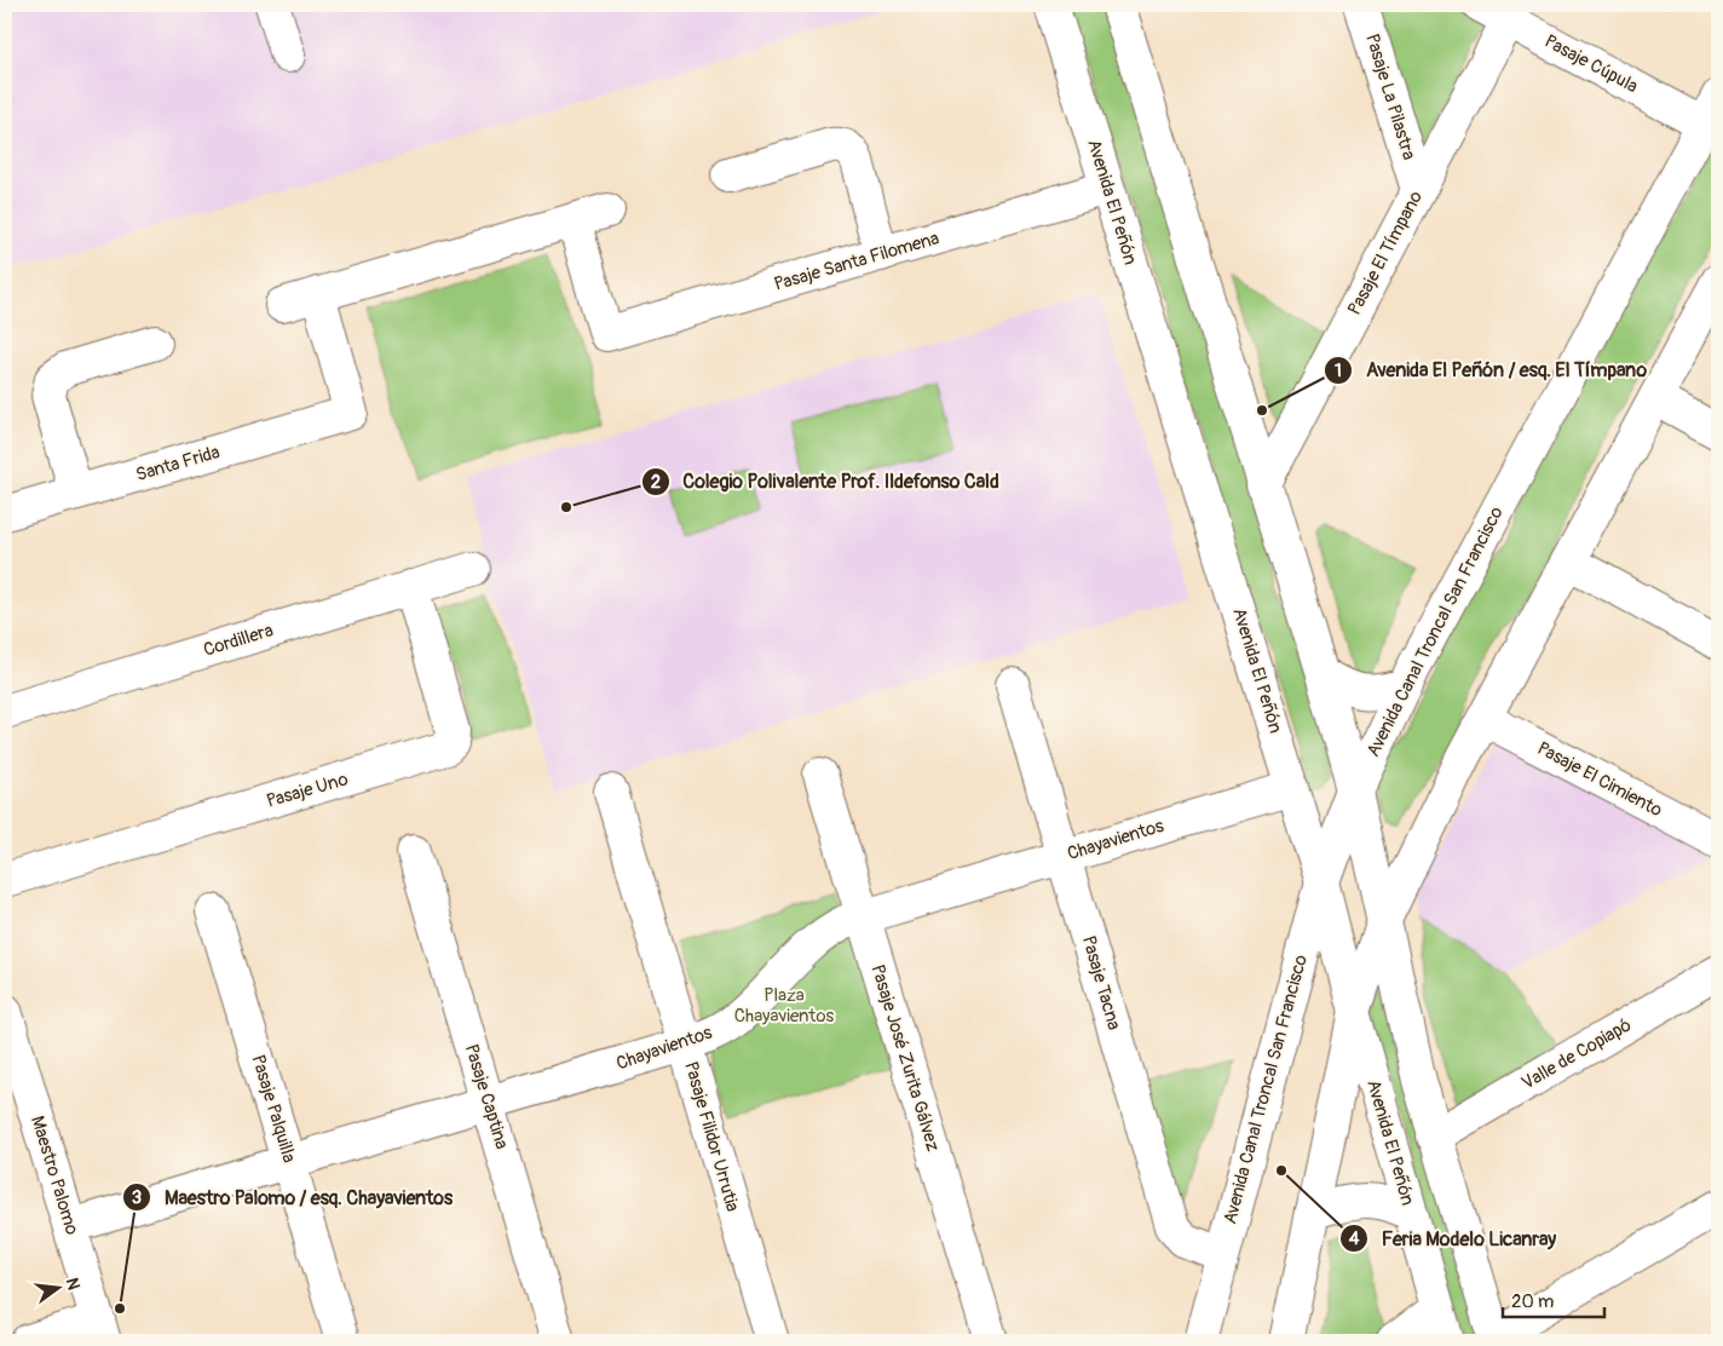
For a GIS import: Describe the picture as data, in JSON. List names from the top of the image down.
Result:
{
  "streets": {
    "street": [
      "Pasaje Cúpula",
      "Pasaje La Pilastra",
      "Avenida El Peñón",
      "Pasaje El Tímpano",
      "Pasaje Santa Filomena",
      "Santa Frida",
      "Avenida Canal Troncal San Francisco",
      "Cordillera",
      "Pasaje El Cimiento",
      "Pasaje Uno",
      "Chayavientos",
      "Pasaje Tacna",
      "Valle de Copiapó",
      "Pasaje José Zurita Gálvez",
      "Pasaje Captina",
      "Pasaje Palquilla",
      "Pasaje Filidor Urrutia",
      "Maestro Palomo"
    ]
  },
  "crossings": [
    ["Pasaje Cúpula", "Pasaje El Tímpano"],
    ["Pasaje Cúpula", "Avenida Canal Troncal San Francisco"],
    ["Pasaje La Pilastra", "Pasaje El Tímpano"],
    ["Avenida El Peñón", "Pasaje Santa Filomena"],
    ["Avenida El Peñón", "Avenida Canal Troncal San Francisco"],
    ["Avenida El Peñón", "Chayavientos"],
    ["Avenida Canal Troncal San Francisco", "Pasaje Tacna"],
    ["Cordillera", "Pasaje Uno"],
    ["Chayavientos", "Pasaje Tacna"],
    ["Chayavientos", "Pasaje José Zurita Gálvez"],
    ["Chayavientos", "Pasaje Captina"],
    ["Chayavientos", "Pasaje Palquilla"],
    ["Chayavientos", "Pasaje Filidor Urrutia"],
    ["Chayavientos", "Maestro Palomo"]
  ],
  "parks": ["Plaza Chayavientos"],
  "places": [
    "Avenida El Peñón / esq. El Tímpano",
    "Colegio Polivalente Prof. Ildefonso Cald",
    "Feria Modelo Licanray",
    "Maestro Palomo / esq. Chayavientos"
  ],
  "scale_bar": "20 m",
  "north": "right"
}
